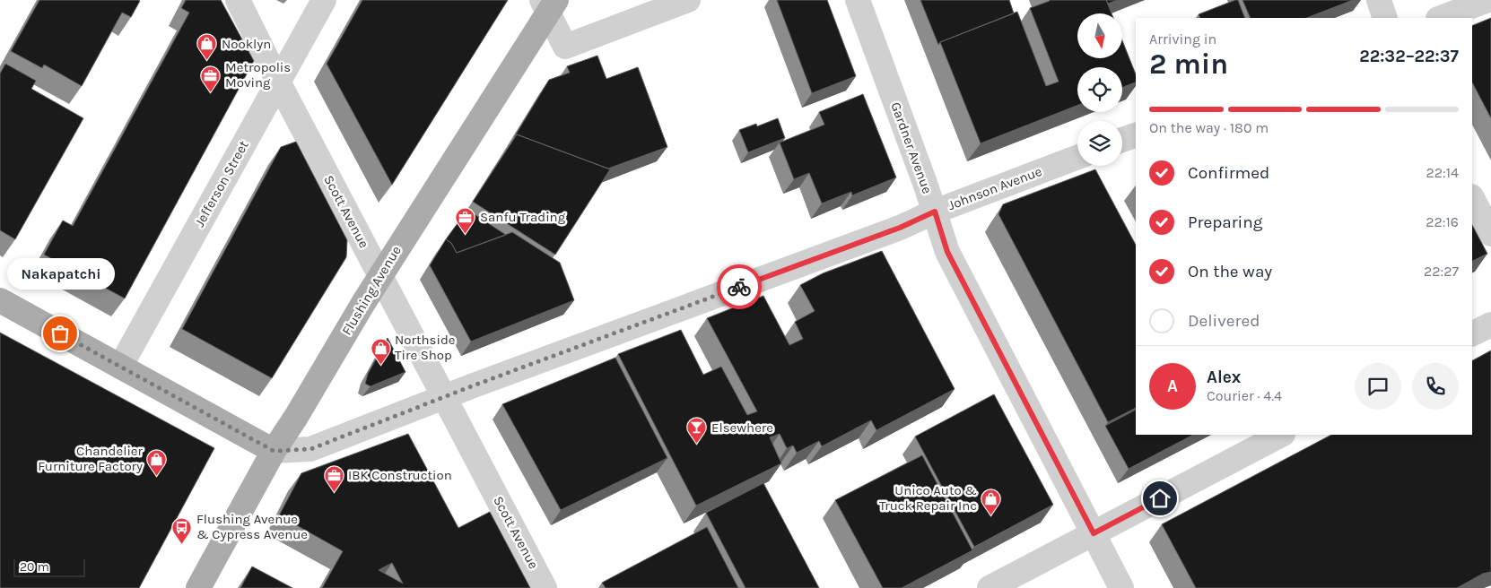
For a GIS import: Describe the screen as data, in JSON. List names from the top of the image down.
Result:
{
  "streets": {
    "main road": ["Flushing Avenue"],
    "street": [
      "Gardner Avenue",
      "Jefferson Street",
      "Johnson Avenue",
      "Scott Avenue"
    ]
  },
  "crossings": [
    ["Gardner Avenue", "Johnson Avenue"],
    ["Jefferson Street", "Scott Avenue"],
    ["Johnson Avenue", "Scott Avenue"],
    ["Johnson Avenue", "Flushing Avenue"],
    ["Scott Avenue", "Flushing Avenue"]
  ],
  "places": {
    "shop": [
      "Nooklyn",
      "Northside Tire Shop",
      "Chandelier Furniture Factory",
      "Unico Auto & Truck Repair Inc"
    ],
    "office": ["Metropolis Moving", "Sanfu Trading", "IBK Construction"],
    "other": ["Nakapatchi"],
    "bar": ["Elsewhere"],
    "bus stop": ["Flushing Avenue & Cypress Avenue"]
  },
  "scale_bar": "20 m",
  "north": "bottom",
  "page": {
    "heading": ["2 min", "Arriving in", "22:32–22:37"],
    "panel": ["Alex", "Courier · 4.4"],
    "bar": "On the way · 180 m",
    "list": [
      ["Confirmed", "22:14"],
      ["Preparing", "22:16"],
      ["On the way", "22:27"],
      "Delivered"
    ],
    "bubble": "Nakapatchi",
    "round": "A",
    "scale": "20 m"
  }
}
